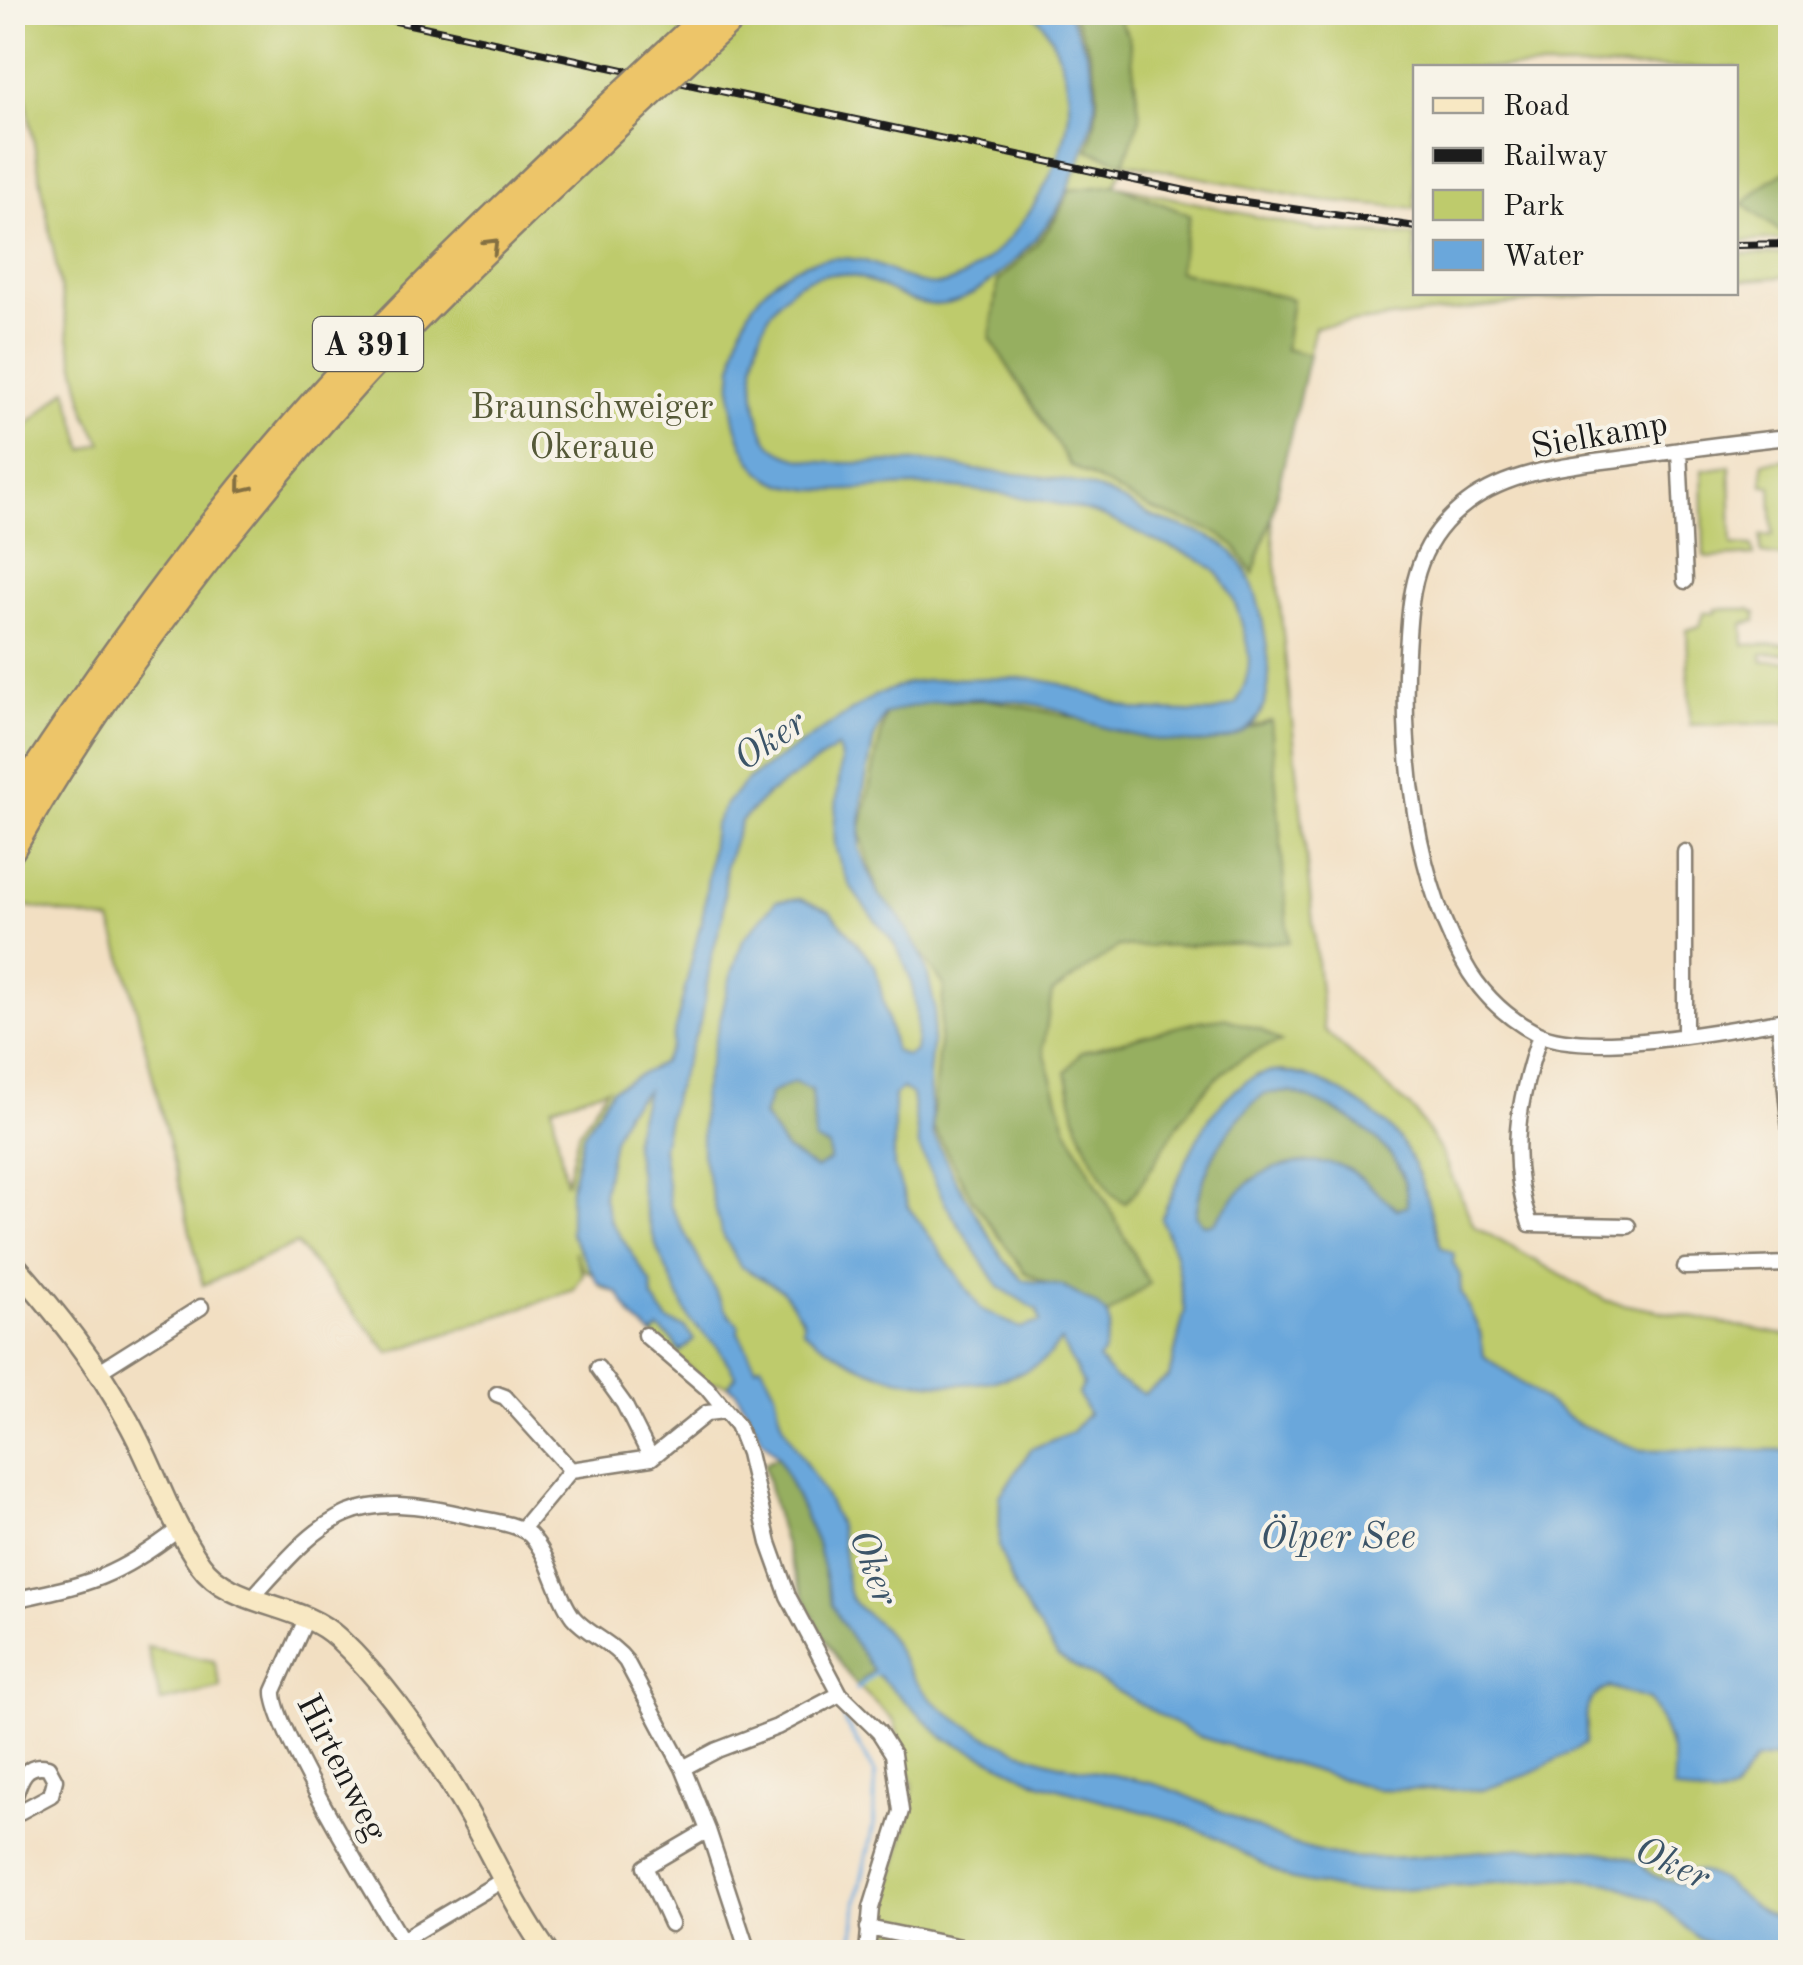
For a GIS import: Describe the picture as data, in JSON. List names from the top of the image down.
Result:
{
  "streets": {
    "highway": ["A 391"],
    "street": ["Sielkamp", "Hirtenweg"]
  },
  "water": ["Oker", "Ölper See"],
  "parks": ["Braunschweiger Okeraue"],
  "legend": [
    "Road",
    "Railway",
    "Park",
    "Water"
  ]
}
